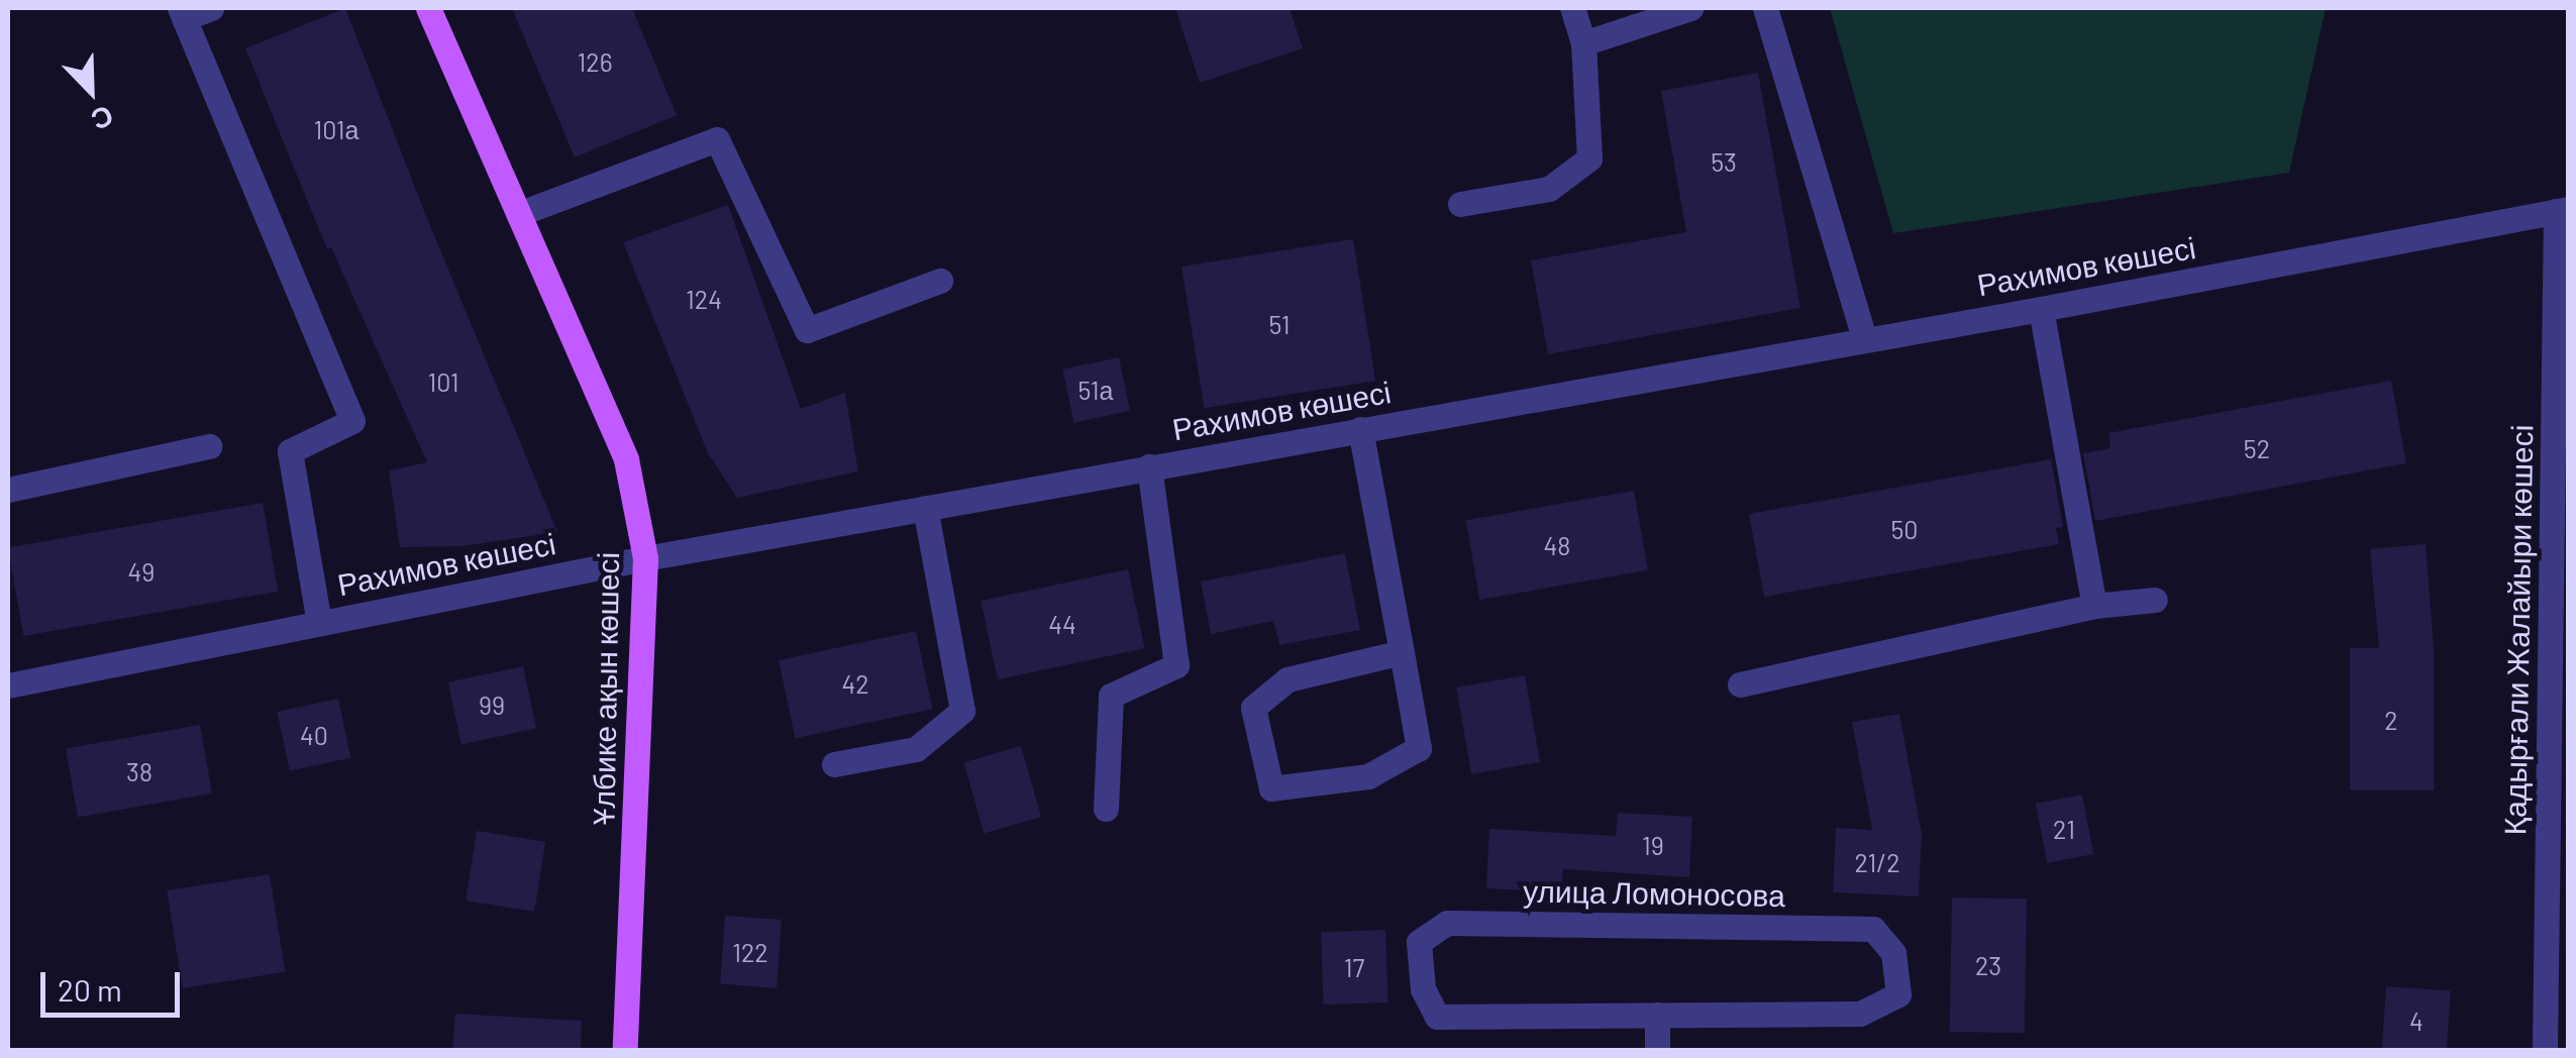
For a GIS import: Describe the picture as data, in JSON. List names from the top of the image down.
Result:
{
  "streets": {
    "main road": ["Ұлбике ақын көшесі"],
    "street": ["Рахимов көшесі", "Қадырғали Жалайыри көшесі", "улица Ломоносова"]
  },
  "crossings": [
    ["Рахимов көшесі", "Қадырғали Жалайыри көшесі"],
    ["Рахимов көшесі", "Ұлбике ақын көшесі"]
  ],
  "house_numbers": [
    "126",
    "101а",
    "53",
    "124",
    "51",
    "101",
    "51а",
    "52",
    "50",
    "48",
    "49",
    "44",
    "42",
    "99",
    "2",
    "40",
    "38",
    "21",
    "19",
    "21/2",
    "122",
    "23",
    "17",
    "4"
  ],
  "scale_bar": "20 m",
  "north": "bottom right"
}
